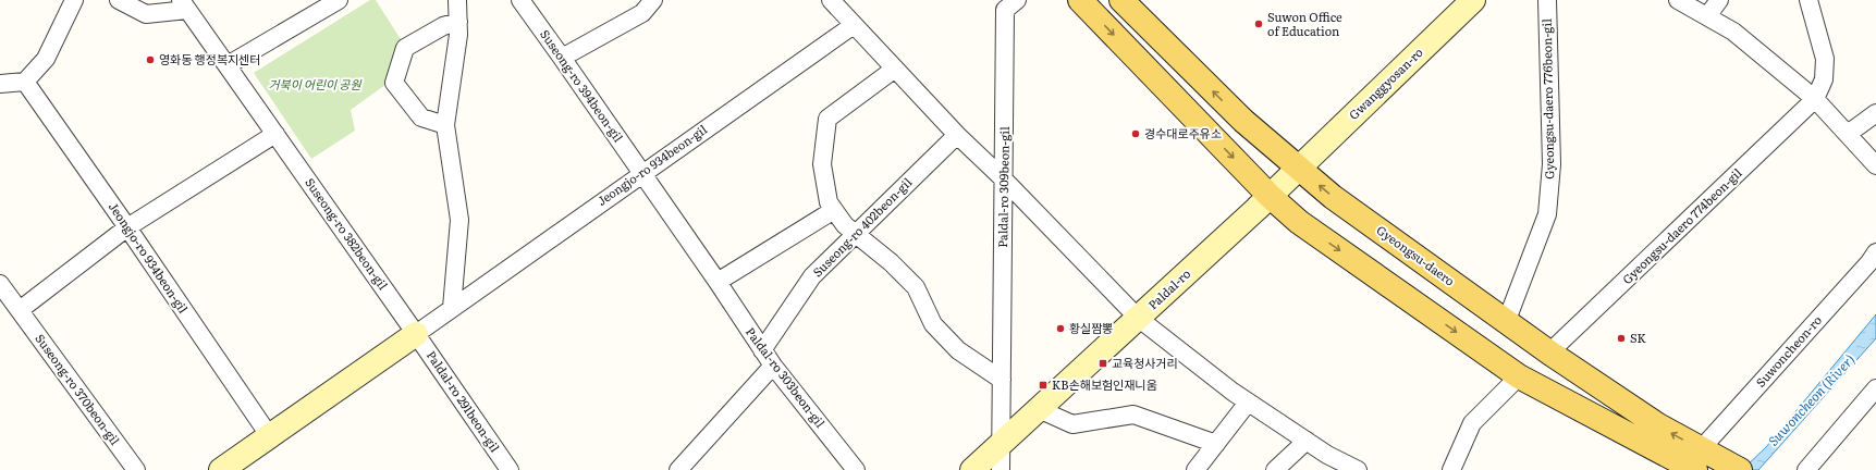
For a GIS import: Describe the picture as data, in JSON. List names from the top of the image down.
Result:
{
  "streets": {
    "main road": [
      "Gwanggyosan-ro",
      "Jeongjo-ro 934beon-gil",
      "Gyeongsu-daero",
      "Paldal-ro"
    ],
    "street": [
      "Suseong-ro 394beon-gil",
      "Gyeongsu-daero 776beon-gil",
      "Paldal-ro 309beon-gil",
      "Gyeongsu-daero 774beon-gil",
      "Suseong-ro 402beon-gil",
      "Suseong-ro 382beon-gil",
      "Suwoncheon-ro",
      "Paldal-ro 303beon-gil",
      "Suseong-ro 370beon-gil",
      "Paldal-ro 291beon-gil"
    ]
  },
  "crossings": [
    ["Gwanggyosan-ro", "Gyeongsu-daero"],
    ["Gwanggyosan-ro", "Paldal-ro"],
    ["Suseong-ro 394beon-gil", "Jeongjo-ro 934beon-gil"],
    ["Suseong-ro 394beon-gil", "Paldal-ro 303beon-gil"],
    ["Gyeongsu-daero 776beon-gil", "Gyeongsu-daero"],
    ["Jeongjo-ro 934beon-gil", "Suseong-ro 382beon-gil"],
    ["Jeongjo-ro 934beon-gil", "Paldal-ro 303beon-gil"],
    ["Jeongjo-ro 934beon-gil", "Paldal-ro 291beon-gil"],
    ["Paldal-ro 309beon-gil", "Paldal-ro"],
    ["Gyeongsu-daero 774beon-gil", "Gyeongsu-daero"],
    ["Suseong-ro 402beon-gil", "Paldal-ro 303beon-gil"],
    ["Suseong-ro 382beon-gil", "Paldal-ro 291beon-gil"],
    ["Gyeongsu-daero", "Paldal-ro"],
    ["Gyeongsu-daero", "Suwoncheon-ro"]
  ],
  "water": ["Suwoncheon (River)"],
  "parks": ["거북이 어린이 공원"],
  "places": {
    "other": [
      "Suwon Office of Education",
      "영화동 행정복지센터",
      "경수대로주유소",
      "황실짬뽕",
      "SK"
    ],
    "transit": ["교육청사거리", "KB손해보험인재니움"]
  }
}
